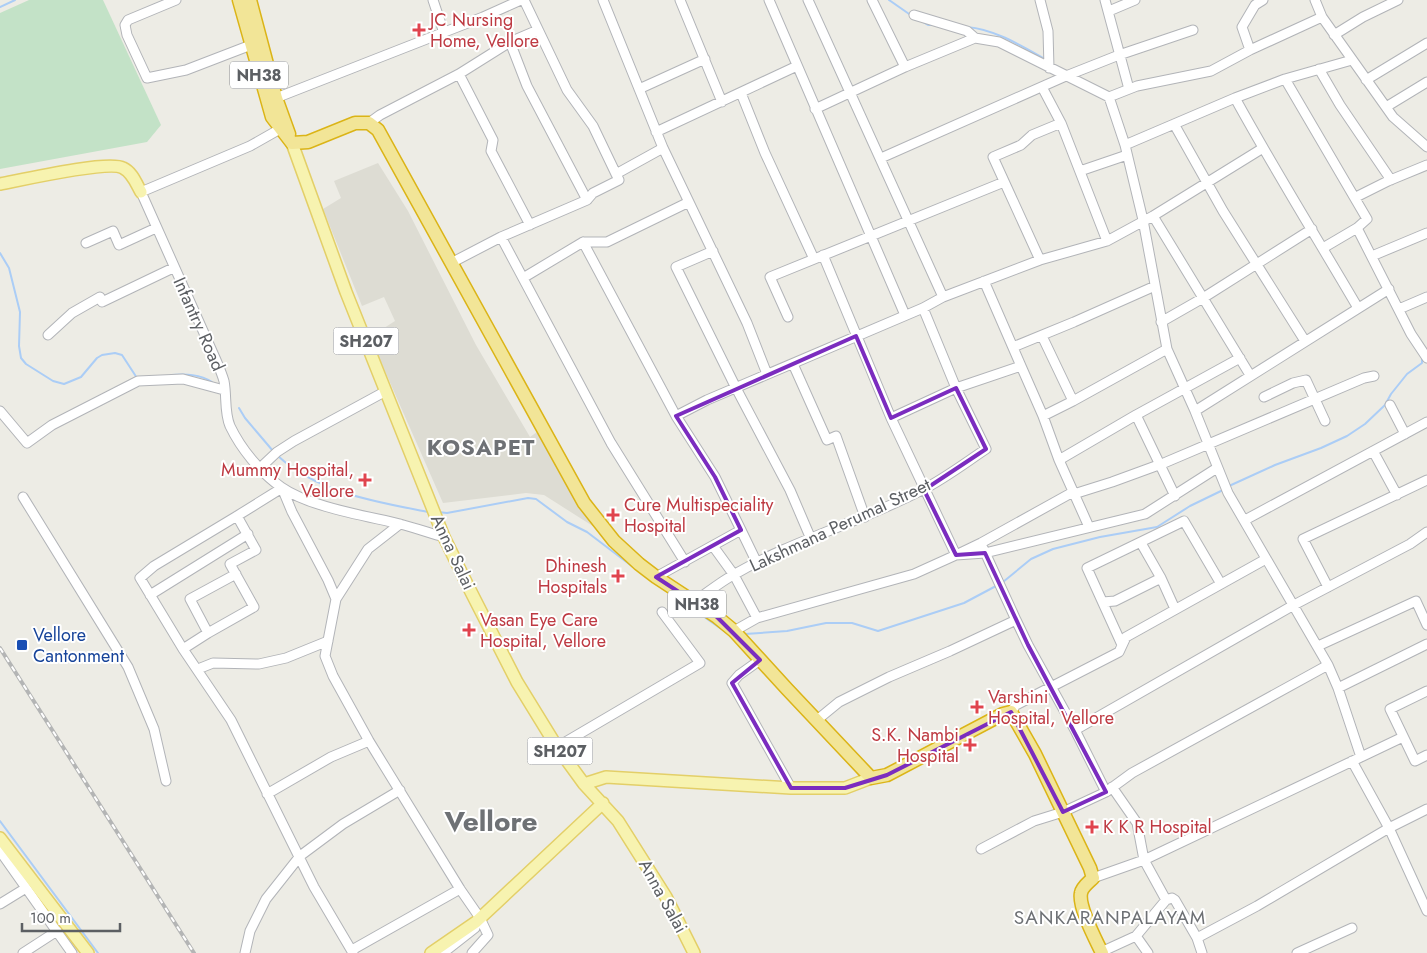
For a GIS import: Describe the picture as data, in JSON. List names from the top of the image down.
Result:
{
  "streets": {
    "highway": ["NH38", "Anna Salai"],
    "main road": ["Infantry Road", "SH207"],
    "street": ["Lakshmana Perumal Street"]
  },
  "crossings": [
    ["NH38", "Lakshmana Perumal Street"],
    ["Infantry Road", "Anna Salai"]
  ],
  "districts": ["KOSAPET", "Vellore", "SANKARANPALAYAM"],
  "places": {
    "health": [
      "JC Nursing Home, Vellore",
      "Mummy Hospital, Vellore",
      "Cure Multispeciality Hospital",
      "Dhinesh Hospitals",
      "Vasan Eye Care Hospital, Vellore",
      "Varshini Hospital, Vellore",
      "S.K. Nambi Hospital",
      "K K R Hospital"
    ],
    "transit": ["Vellore Cantonment"]
  },
  "scale_bar": "100 m"
}
